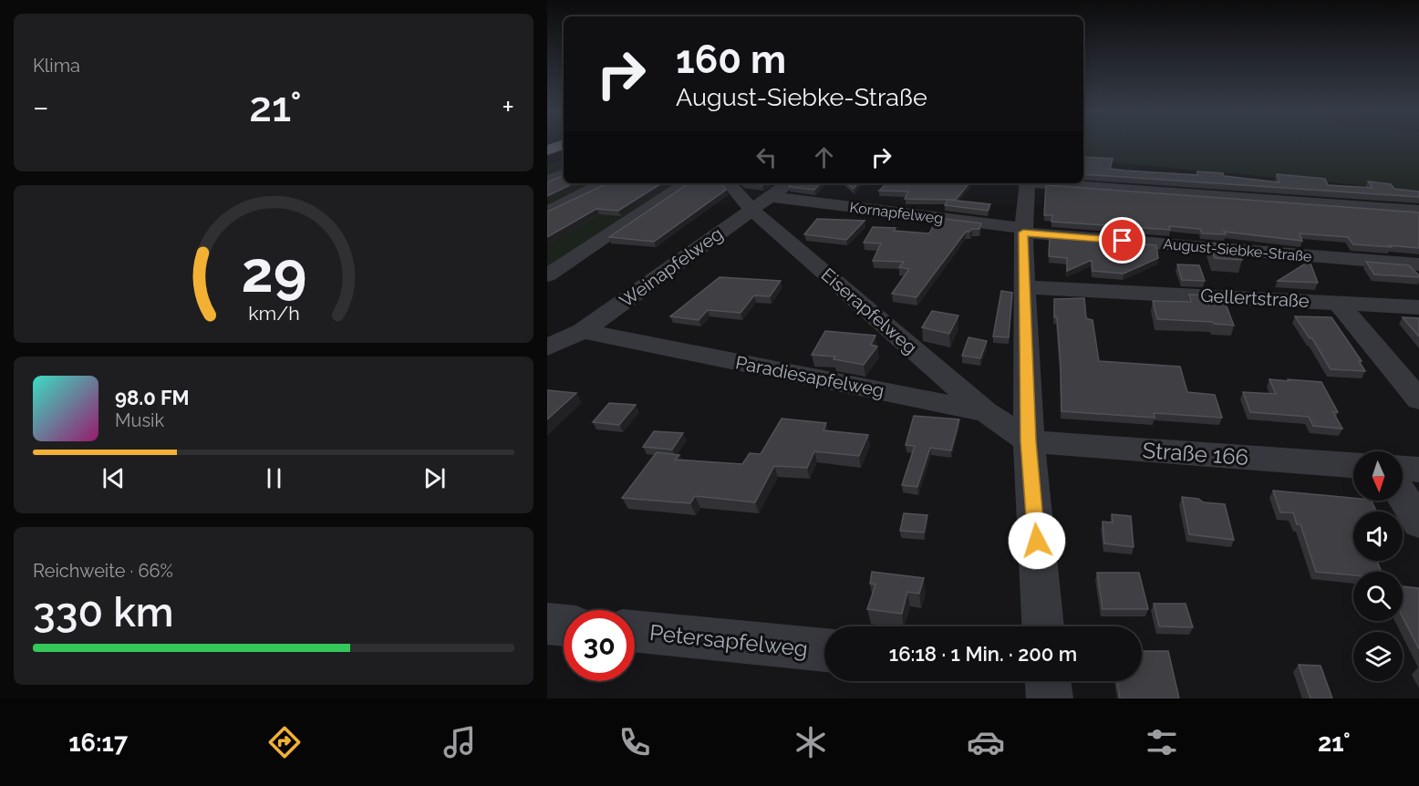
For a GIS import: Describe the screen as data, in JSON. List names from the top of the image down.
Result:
{
  "streets": {
    "street": [
      "Kornapfelweg",
      "August-Siebke-Straße",
      "Weinapfelweg",
      "Gellertstraße",
      "Eiserapfelweg",
      "Paradiesapfelweg",
      "Straße 166",
      "Petersapfelweg"
    ]
  },
  "crossings": [
    ["Kornapfelweg", "August-Siebke-Straße"],
    ["Kornapfelweg", "Weinapfelweg"],
    ["Kornapfelweg", "Eiserapfelweg"],
    ["Weinapfelweg", "Eiserapfelweg"],
    ["Weinapfelweg", "Paradiesapfelweg"],
    ["Eiserapfelweg", "Paradiesapfelweg"],
    ["Paradiesapfelweg", "Straße 166"]
  ],
  "north": "bottom",
  "page": {
    "tile": [
      "Klima",
      ["Reichweite · 66%", "330 km"]
    ],
    "turn": ["160 m", "August-Siebke-Straße"],
    "heat": ["−", "21°", "+"],
    "song": ["98.0 FM", "Musik"],
    "limit": "30",
    "trip": "16:18 · 1 Min. · 200 m",
    "tabs": ["16:17", "21°"],
    "gauge": ["29", "km/h"]
  }
}
